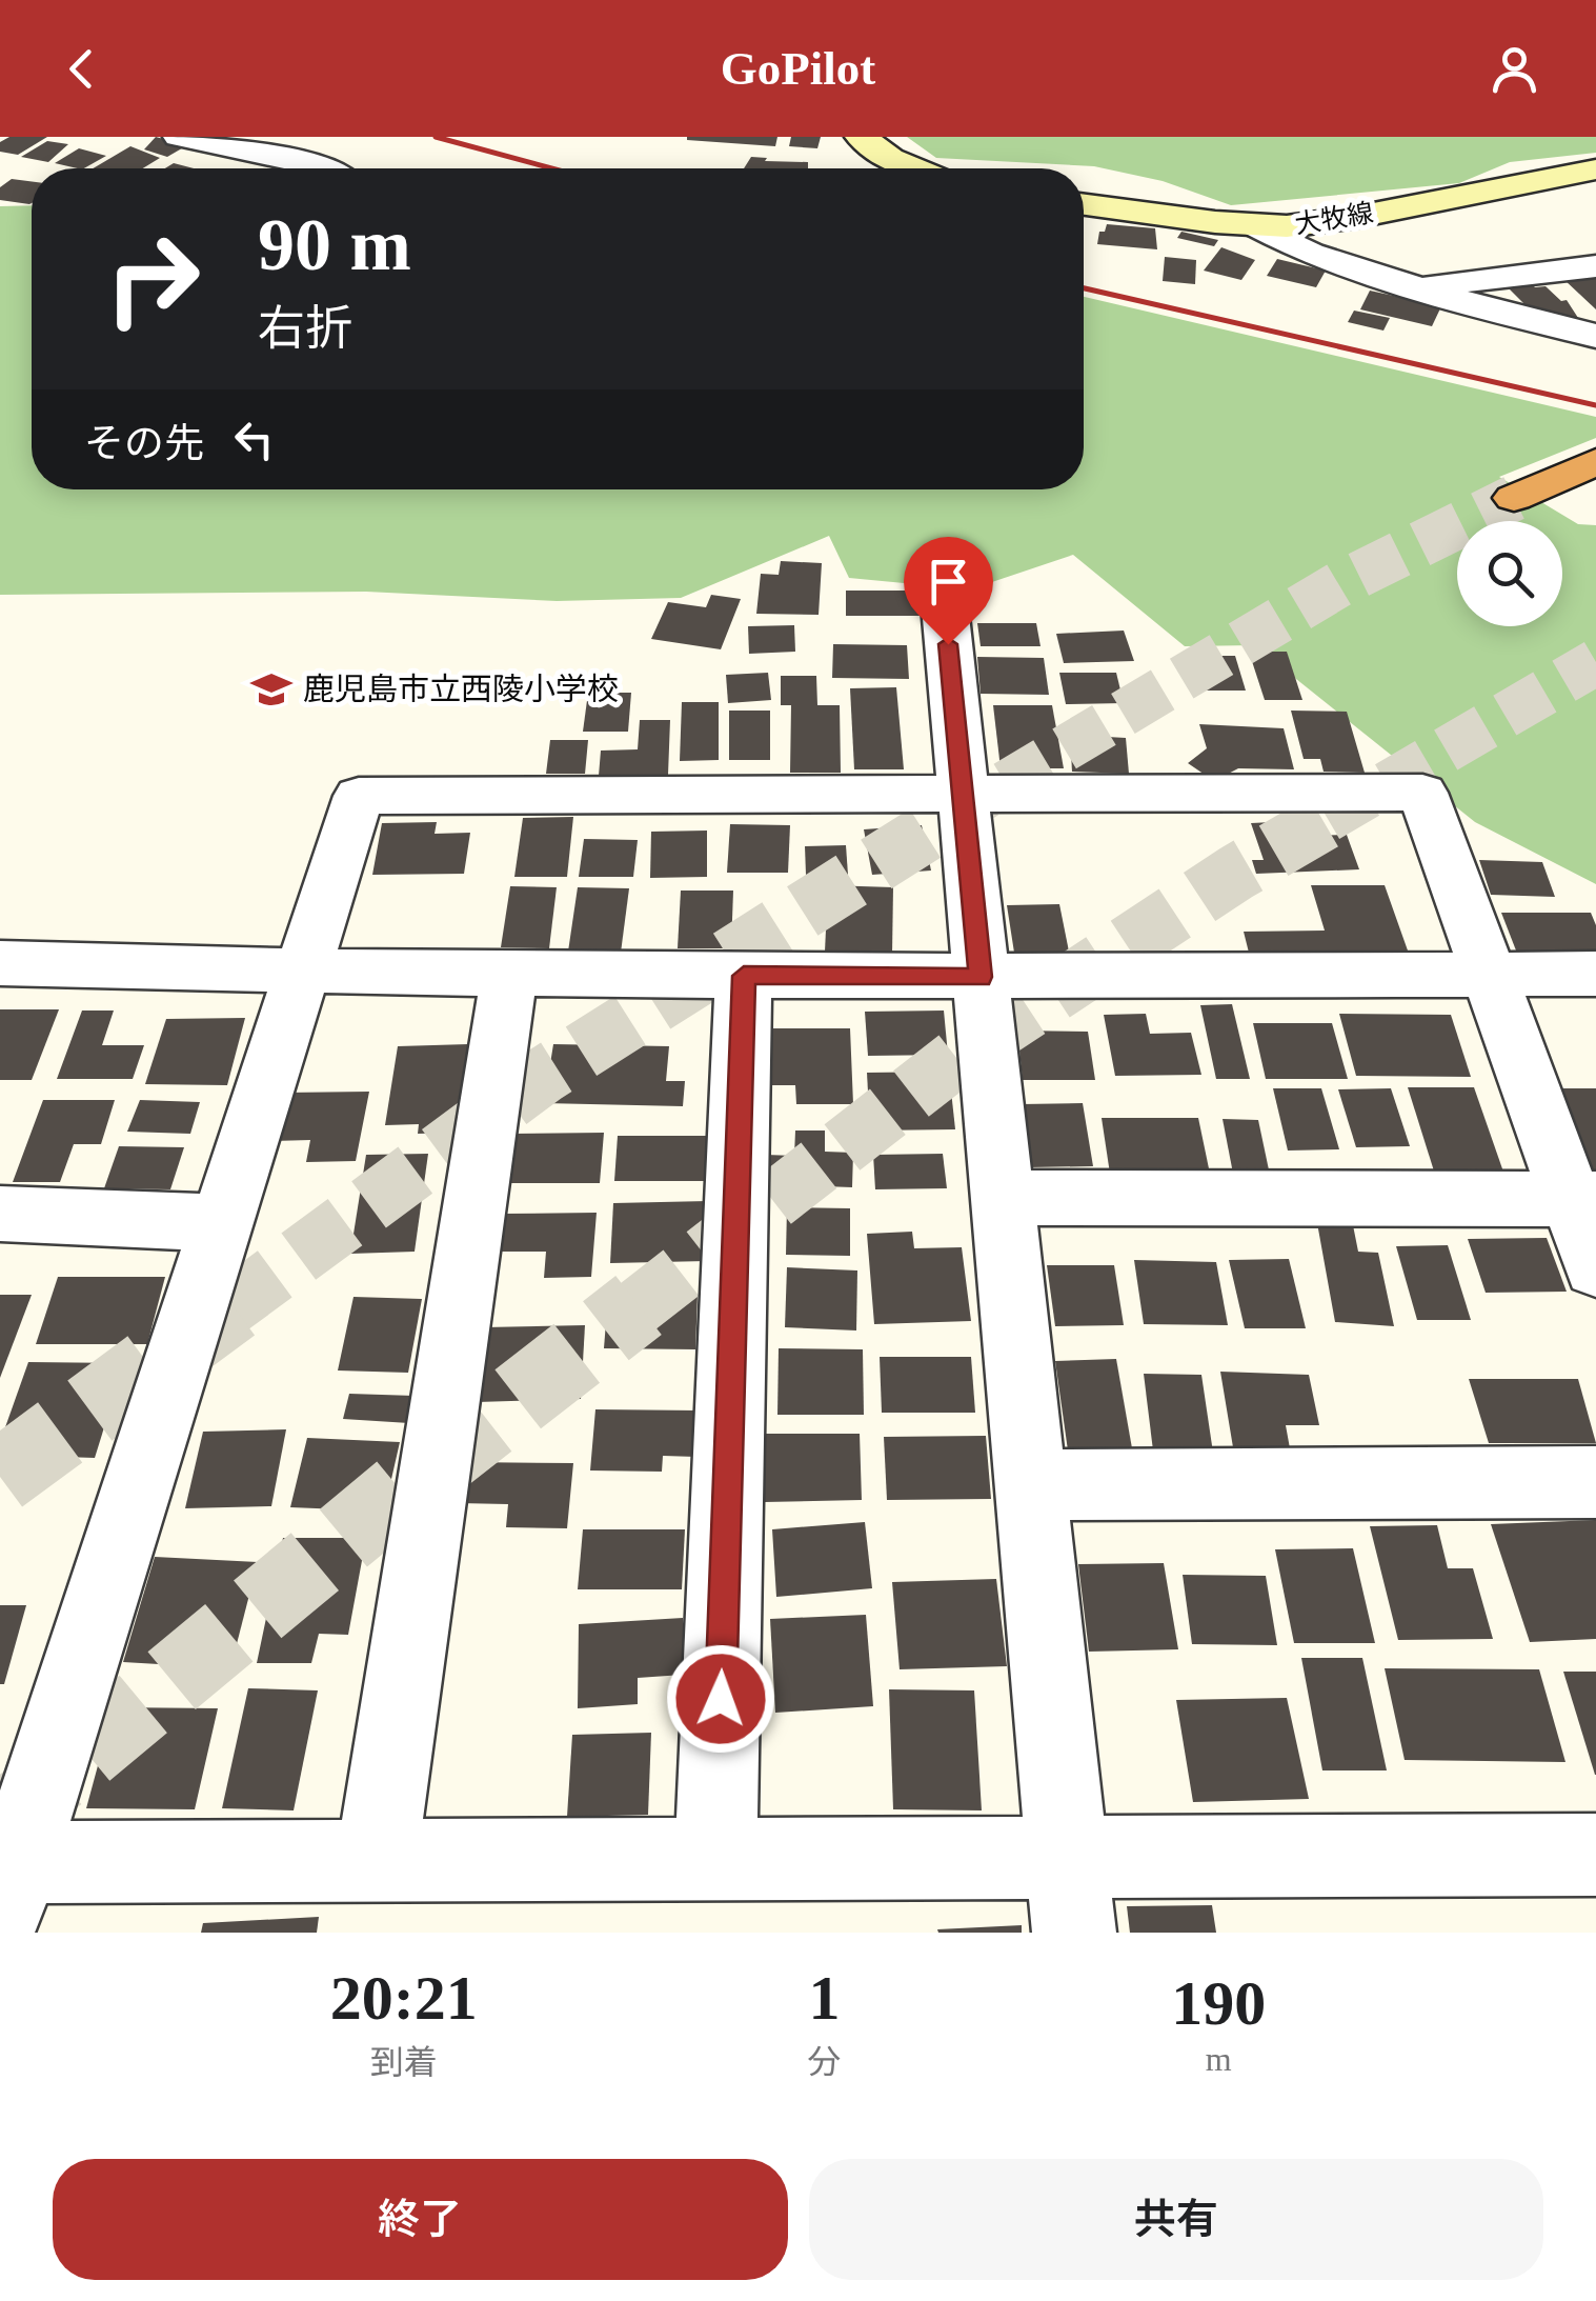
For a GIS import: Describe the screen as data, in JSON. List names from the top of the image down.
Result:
{
  "streets": {
    "street": ["大牧線"]
  },
  "places": {
    "school or university": ["鹿児島市立西陵小学校"]
  },
  "page": {
    "header": "GoPilot",
    "turn": ["90 m", "右折"],
    "then": "その先",
    "eta": [
      "20:21",
      "到着",
      "1",
      "分",
      "190",
      "m"
    ],
    "buttons": ["終了", "共有"]
  }
}
